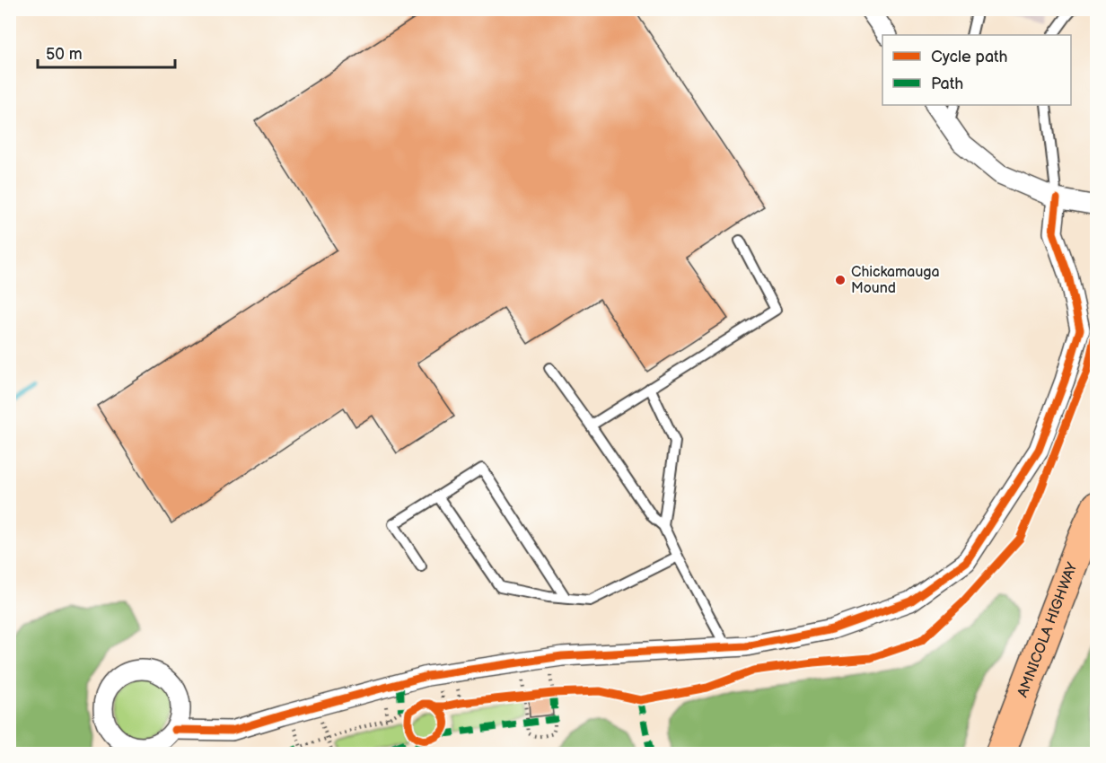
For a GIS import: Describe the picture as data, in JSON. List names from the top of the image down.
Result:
{
  "streets": {
    "main road": ["AMNICOLA HIGHWAY"]
  },
  "places": ["Chickamauga Mound"],
  "legend": ["Cycle path", "Path"],
  "scale_bar": "50 m"
}
